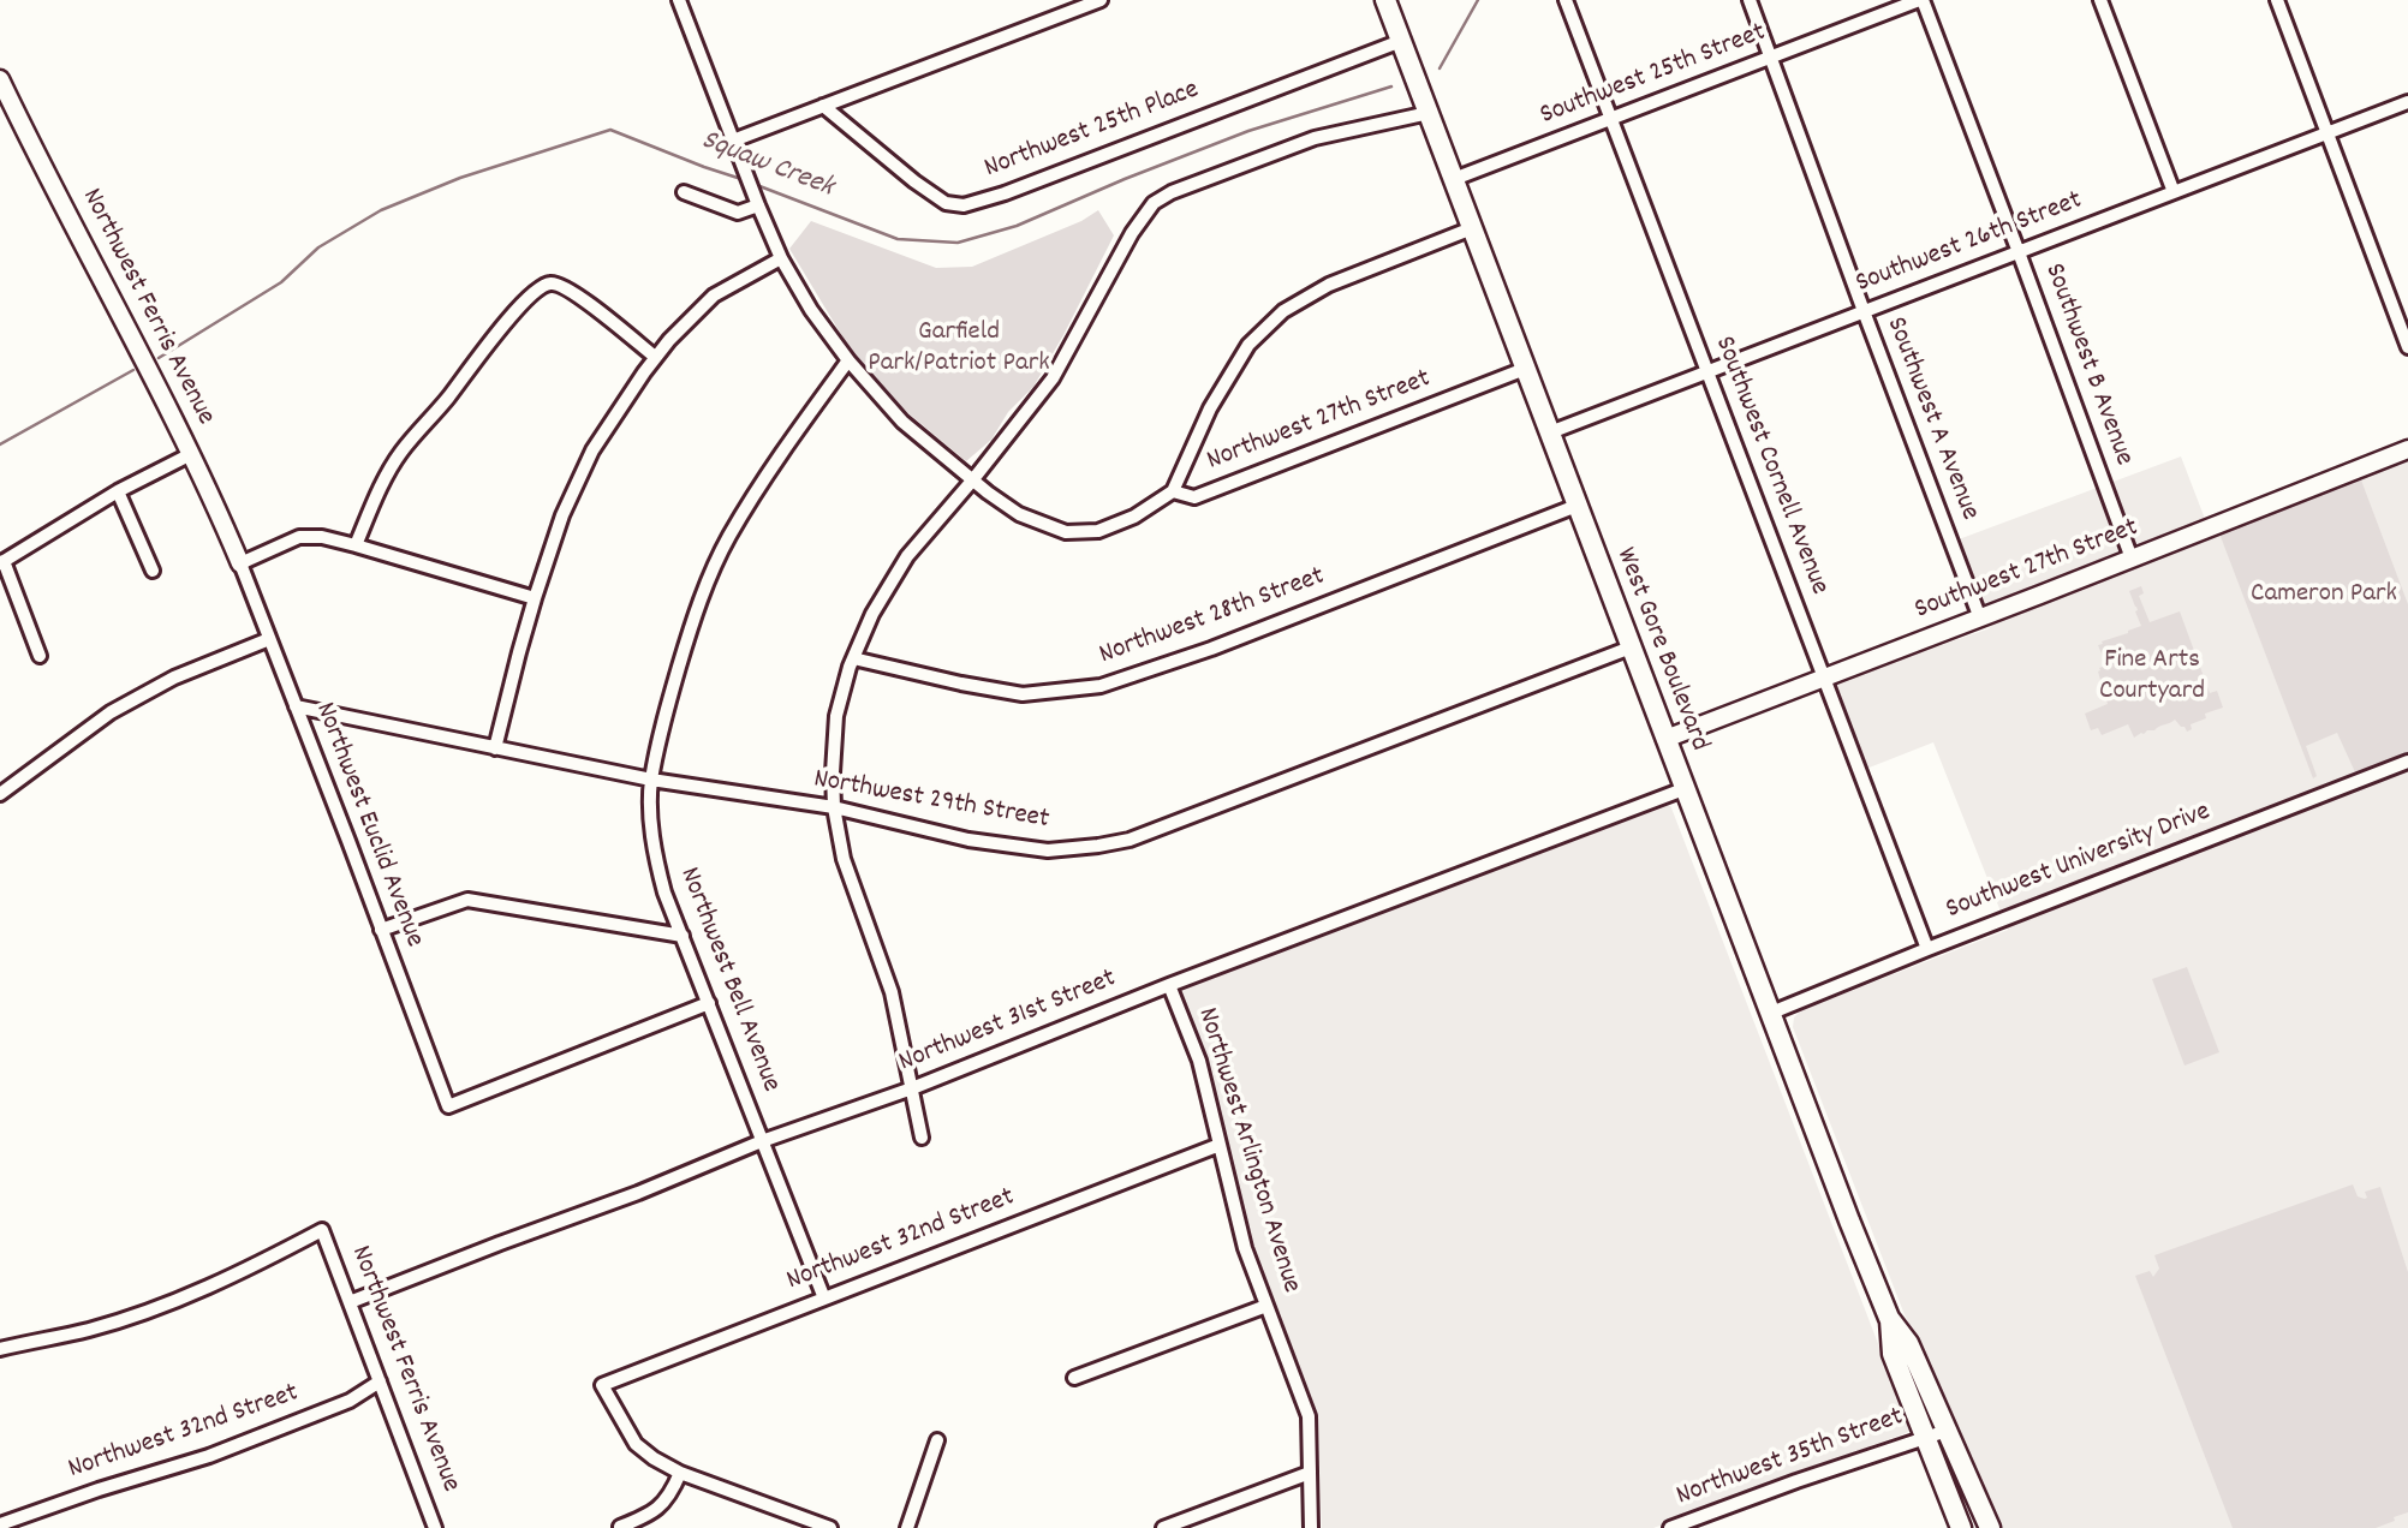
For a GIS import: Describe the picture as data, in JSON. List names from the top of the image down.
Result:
{
  "streets": {
    "main road": ["West Gore Boulevard"],
    "street": [
      "Southwest 25th Street",
      "Northwest 25th Place",
      "Southwest 26th Street",
      "Northwest Ferris Avenue",
      "Southwest B Avenue",
      "Southwest A Avenue",
      "Northwest 27th Street",
      "Southwest Cornell Avenue",
      "Southwest 27th Street",
      "Northwest 28th Street",
      "Northwest 29th Street",
      "Northwest Euclid Avenue",
      "Southwest University Drive",
      "Northwest Bell Avenue",
      "Northwest 31st Street",
      "Northwest Arlington Avenue",
      "Northwest 32nd Street",
      "Northwest 35th Street"
    ]
  },
  "crossings": [
    ["Southwest 25th Street", "Southwest B Avenue"],
    ["Southwest 25th Street", "Southwest A Avenue"],
    ["Southwest 25th Street", "Southwest Cornell Avenue"],
    ["Southwest 25th Street", "West Gore Boulevard"],
    ["Northwest 25th Place", "West Gore Boulevard"],
    ["Southwest 26th Street", "Southwest B Avenue"],
    ["Southwest 26th Street", "Southwest A Avenue"],
    ["Southwest 26th Street", "Southwest Cornell Avenue"],
    ["Southwest 26th Street", "West Gore Boulevard"],
    ["Northwest Ferris Avenue", "Northwest Euclid Avenue"],
    ["Northwest Ferris Avenue", "Northwest 31st Street"],
    ["Northwest Ferris Avenue", "Northwest 32nd Street"],
    ["Southwest B Avenue", "Southwest 27th Street"],
    ["Southwest A Avenue", "Southwest 27th Street"],
    ["Northwest 27th Street", "West Gore Boulevard"],
    ["Southwest Cornell Avenue", "Southwest 27th Street"],
    ["Southwest Cornell Avenue", "Southwest University Drive"],
    ["Southwest 27th Street", "West Gore Boulevard"],
    ["Northwest 28th Street", "West Gore Boulevard"],
    ["West Gore Boulevard", "Northwest 29th Street"],
    ["West Gore Boulevard", "Southwest University Drive"],
    ["West Gore Boulevard", "Northwest 31st Street"],
    ["West Gore Boulevard", "Northwest 35th Street"],
    ["Northwest 29th Street", "Northwest Euclid Avenue"],
    ["Northwest 29th Street", "Northwest Bell Avenue"],
    ["Northwest Euclid Avenue", "Northwest Bell Avenue"],
    ["Northwest Bell Avenue", "Northwest 31st Street"],
    ["Northwest Bell Avenue", "Northwest 32nd Street"],
    ["Northwest 31st Street", "Northwest Arlington Avenue"],
    ["Northwest Arlington Avenue", "Northwest 32nd Street"]
  ],
  "water": ["Squaw Creek"],
  "parks": ["Garfield Park/Patriot Park", "Cameron Park", "Fine Arts Courtyard"]
}
